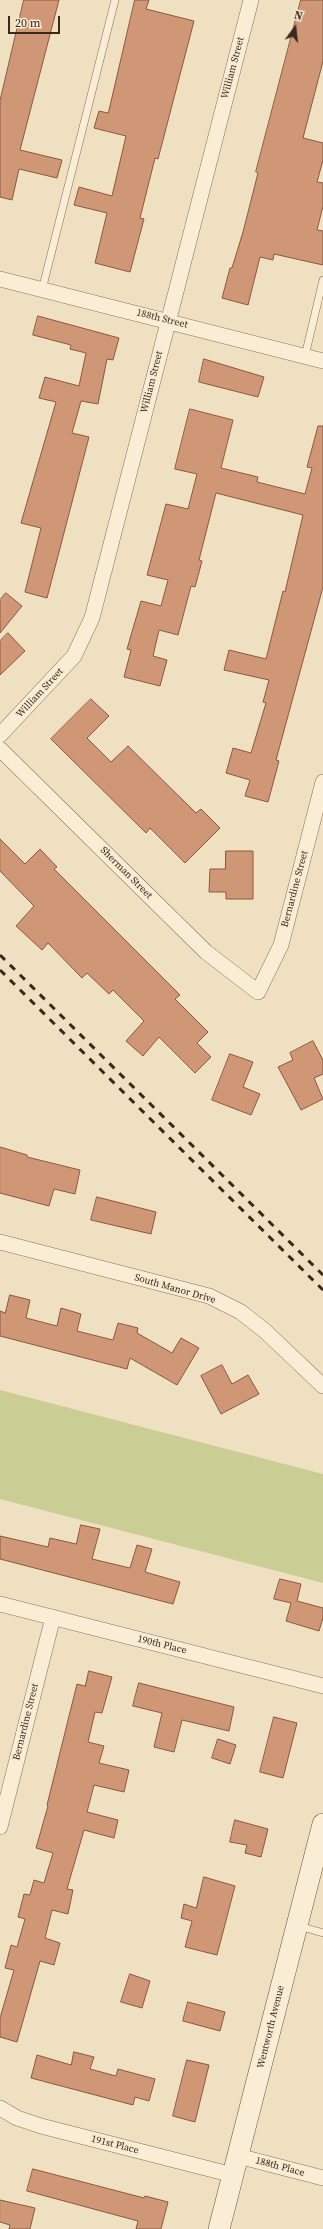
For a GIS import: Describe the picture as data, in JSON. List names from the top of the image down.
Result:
{
  "streets": {
    "street": [
      "William Street",
      "188th Street",
      "Sherman Street",
      "Bernardine Street",
      "South Manor Drive",
      "190th Place",
      "Wentworth Avenue",
      "191st Place",
      "188th Place"
    ]
  },
  "crossings": [
    ["William Street", "188th Street"],
    ["Sherman Street", "Bernardine Street"],
    ["Bernardine Street", "190th Place"],
    ["Wentworth Avenue", "191st Place"],
    ["Wentworth Avenue", "188th Place"],
    ["191st Place", "188th Place"]
  ],
  "scale_bar": "20 m",
  "north": "top"
}
